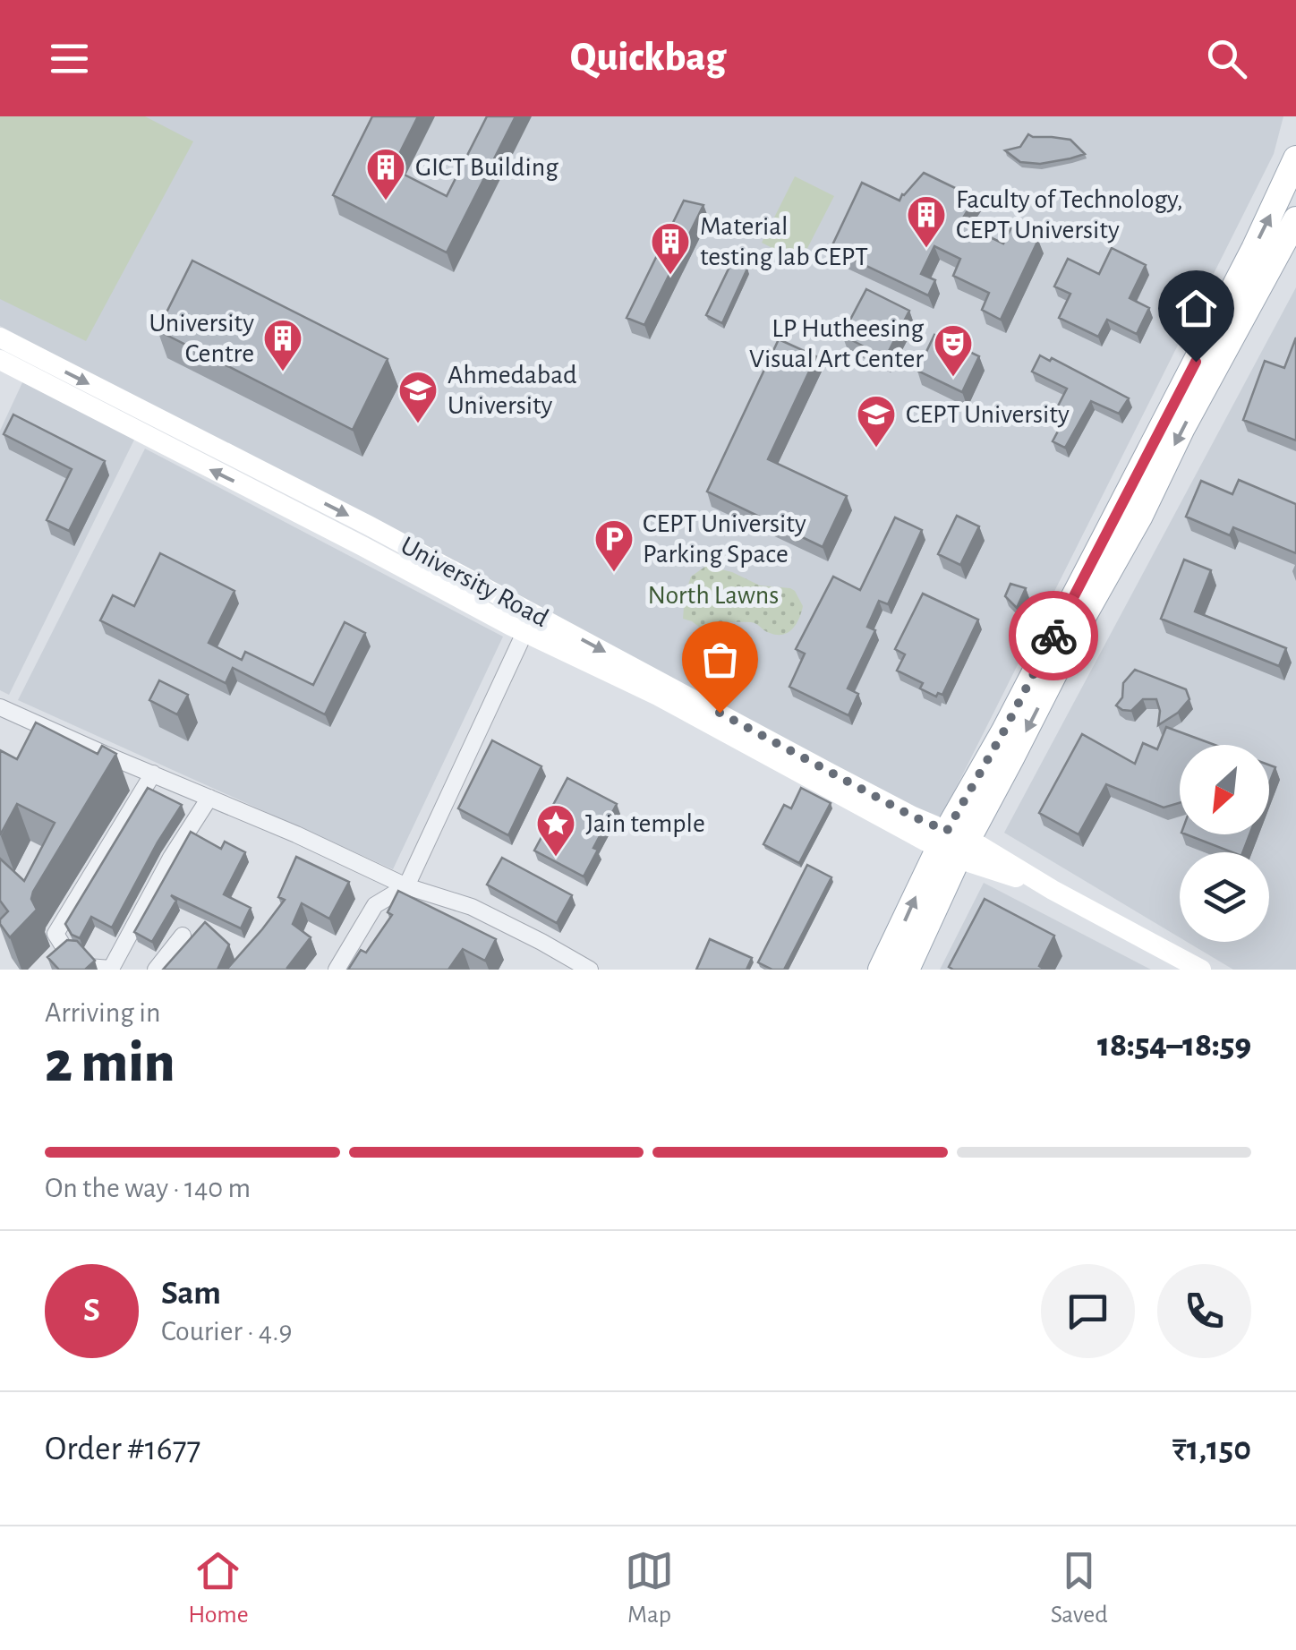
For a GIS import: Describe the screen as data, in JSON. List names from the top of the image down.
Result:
{
  "streets": {
    "street": ["University Road"]
  },
  "parks": ["North Lawns"],
  "places": {
    "building": [
      "GICT Building",
      "Faculty of Technology, CEPT University",
      "Material testing lab CEPT",
      "University Centre"
    ],
    "theatre": ["LP Hutheesing Visual Art Center"],
    "school or university": ["Ahmedabad University", "CEPT University"],
    "parking": ["CEPT University Parking Space"],
    "place": ["Jain temple"]
  },
  "north": "bottom left",
  "page": {
    "header": "Quickbag",
    "heading": ["2 min", "Arriving in", "18:54–18:59"],
    "panel": [
      "Sam",
      "Courier · 4.9",
      "Order #1677",
      "₹1,150"
    ],
    "bar": "On the way · 140 m",
    "round": "S",
    "tabs": ["Home", "Map", "Saved"]
  }
}
